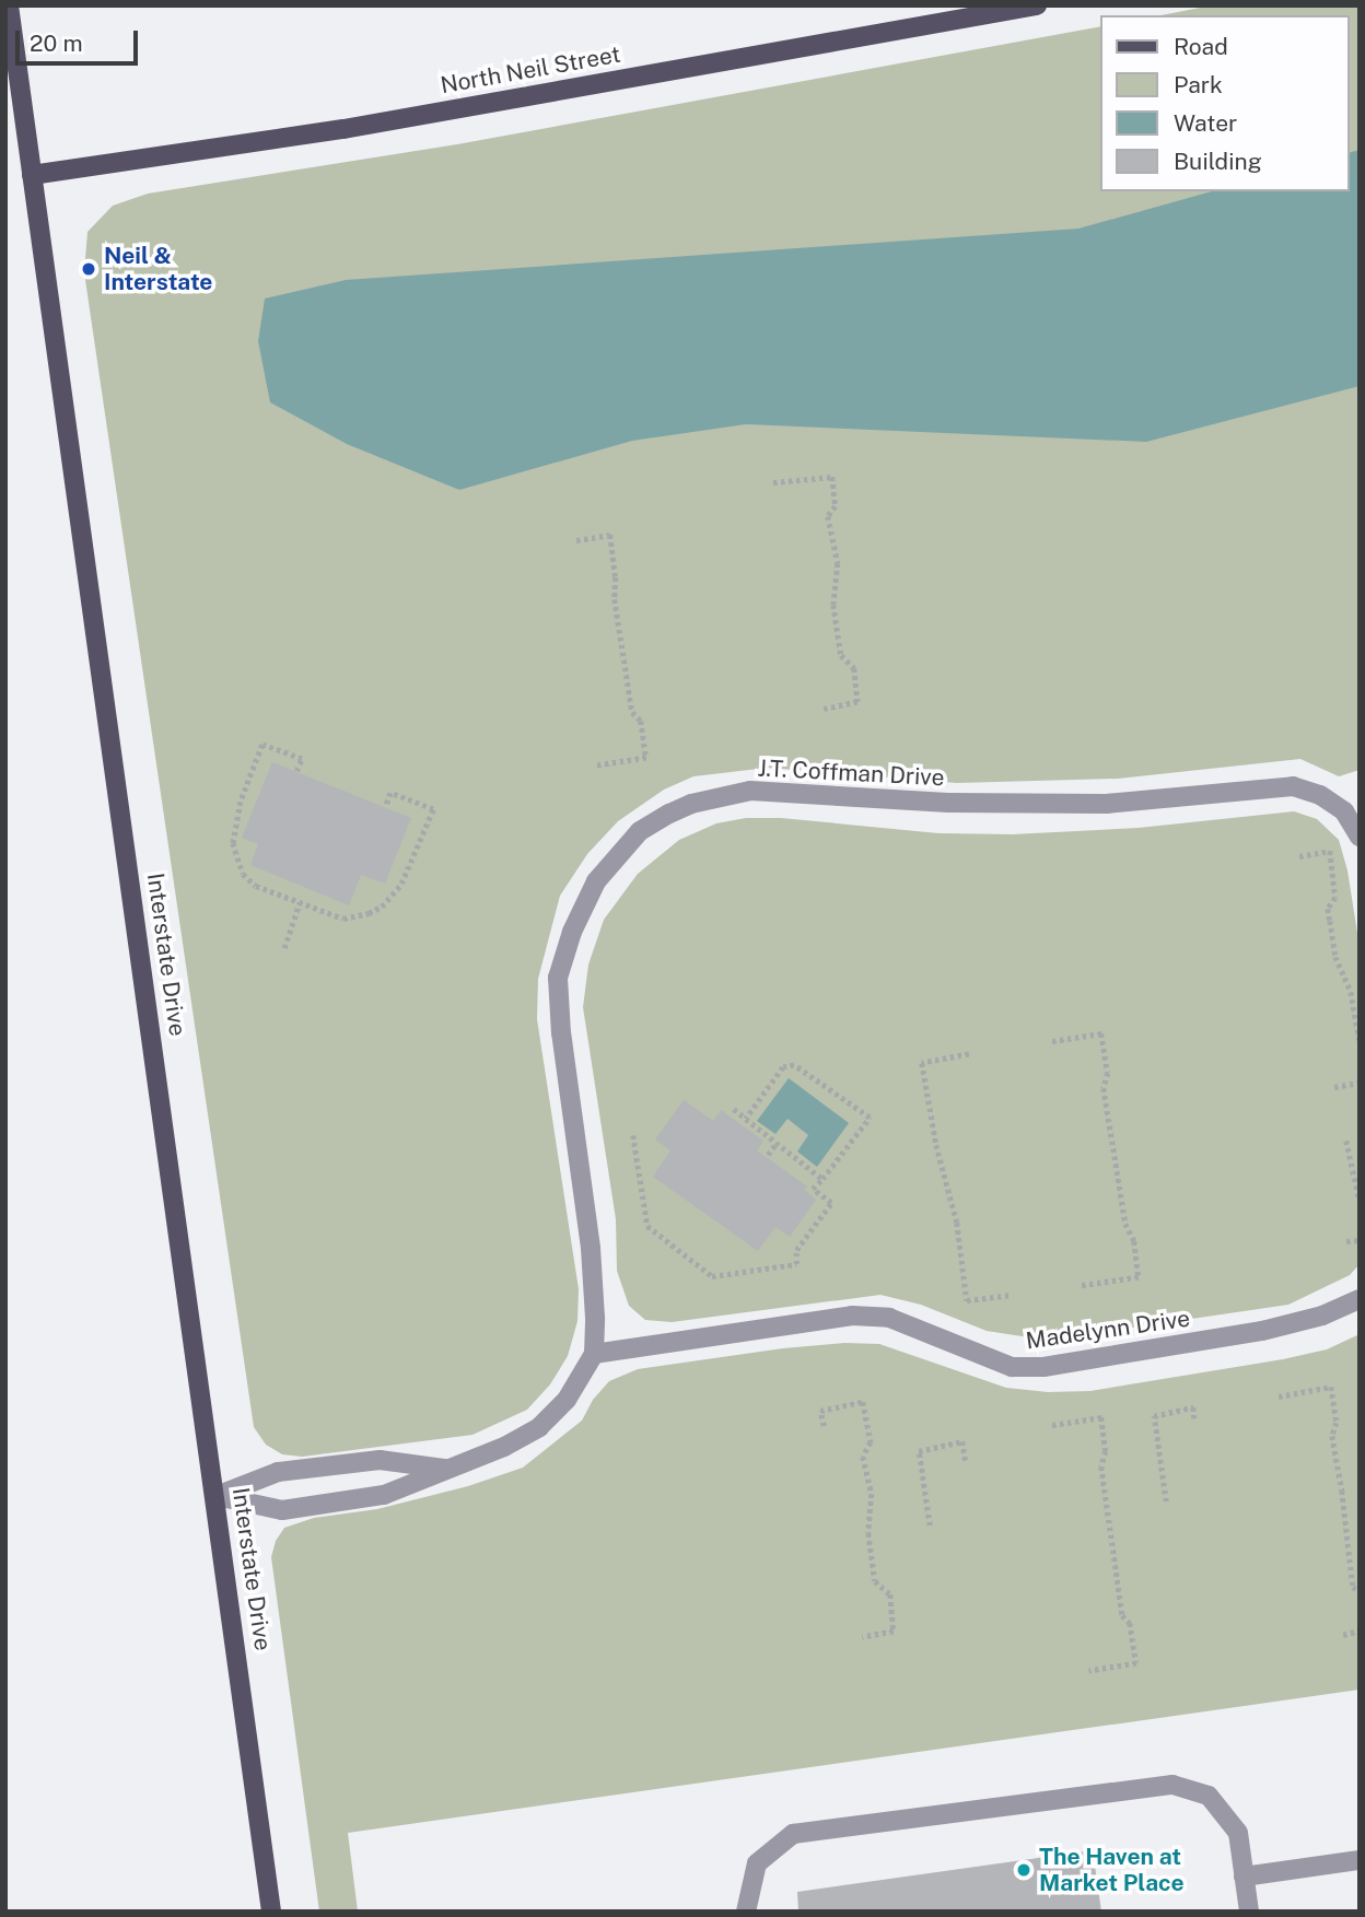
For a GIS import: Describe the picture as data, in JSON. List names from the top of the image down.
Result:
{
  "streets": {
    "main road": ["North Neil Street", "Interstate Drive"],
    "street": ["J.T. Coffman Drive", "Madelynn Drive"]
  },
  "crossings": [
    ["North Neil Street", "Interstate Drive"],
    ["J.T. Coffman Drive", "Madelynn Drive"]
  ],
  "places": ["Neil & Interstate", "The Haven at Market Place"],
  "legend": [
    "Road",
    "Park",
    "Water",
    "Building"
  ],
  "scale_bar": "20 m"
}
